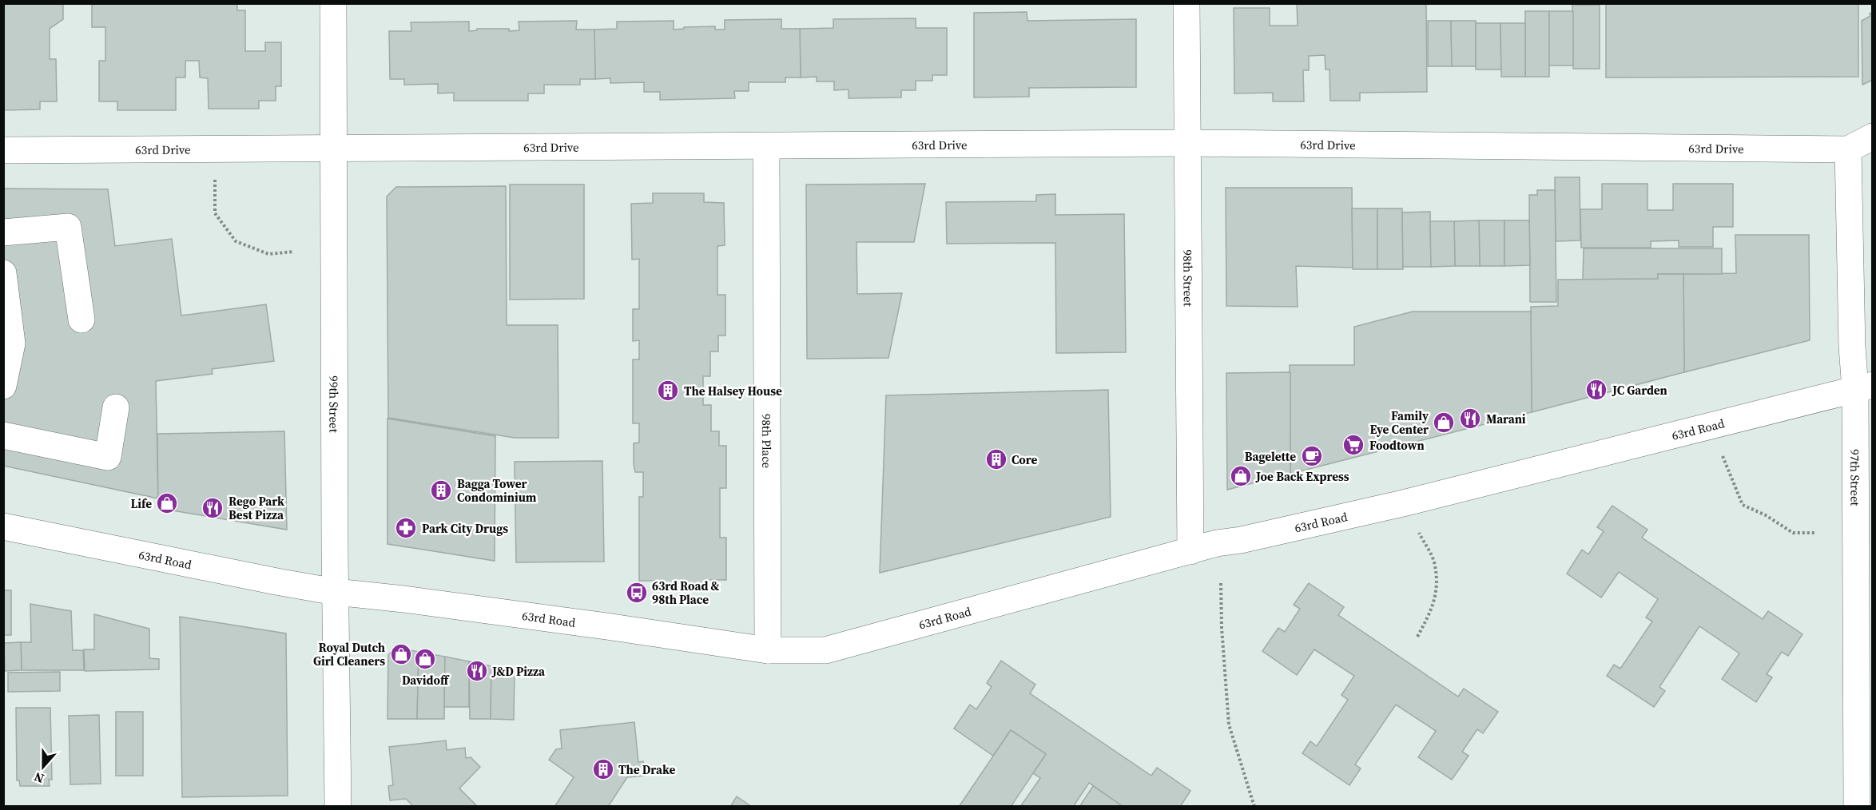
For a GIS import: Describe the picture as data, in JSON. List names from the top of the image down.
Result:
{
  "streets": {
    "street": [
      "63rd Drive",
      "98th Street",
      "99th Street",
      "63rd Road",
      "98th Place",
      "97th Street"
    ]
  },
  "crossings": [
    ["63rd Drive", "98th Street"],
    ["63rd Drive", "99th Street"],
    ["63rd Drive", "98th Place"],
    ["63rd Drive", "97th Street"],
    ["98th Street", "63rd Road"],
    ["99th Street", "63rd Road"],
    ["63rd Road", "98th Place"],
    ["63rd Road", "97th Street"]
  ],
  "places": {
    "restaurant": [
      "JC Garden",
      "Marani",
      "Rego Park Best Pizza",
      "J&D Pizza"
    ],
    "building": [
      "The Halsey House",
      "Core",
      "Bagga Tower Condominium",
      "The Drake"
    ],
    "shop": [
      "Family Eye Center",
      "Joe Back Express",
      "Life",
      "Royal Dutch Girl Cleaners",
      "Davidoff"
    ],
    "supermarket": ["Foodtown"],
    "cafe": ["Bagelette"],
    "pharmacy": ["Park City Drugs"],
    "bus stop": ["63rd Road & 98th Place"]
  },
  "north": "bottom"
}
